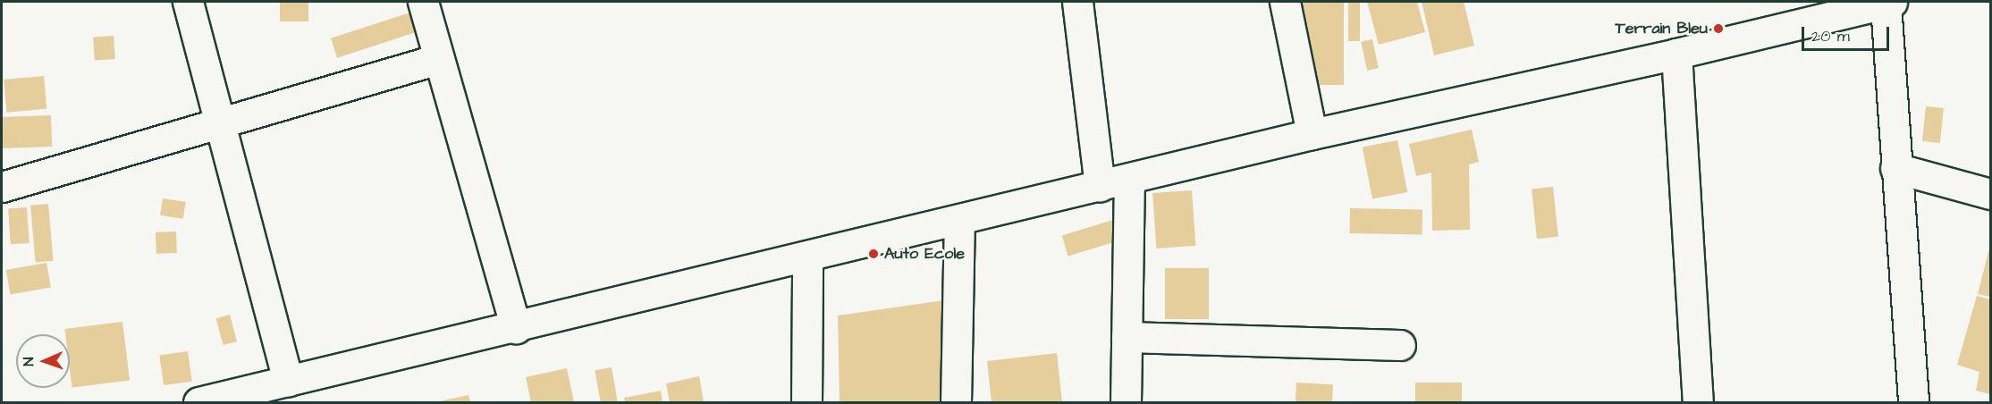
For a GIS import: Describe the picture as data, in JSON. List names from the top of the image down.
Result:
{
  "places": ["Terrain Bleu", "Auto Ecole"],
  "scale_bar": "20 m",
  "north": "left"
}
